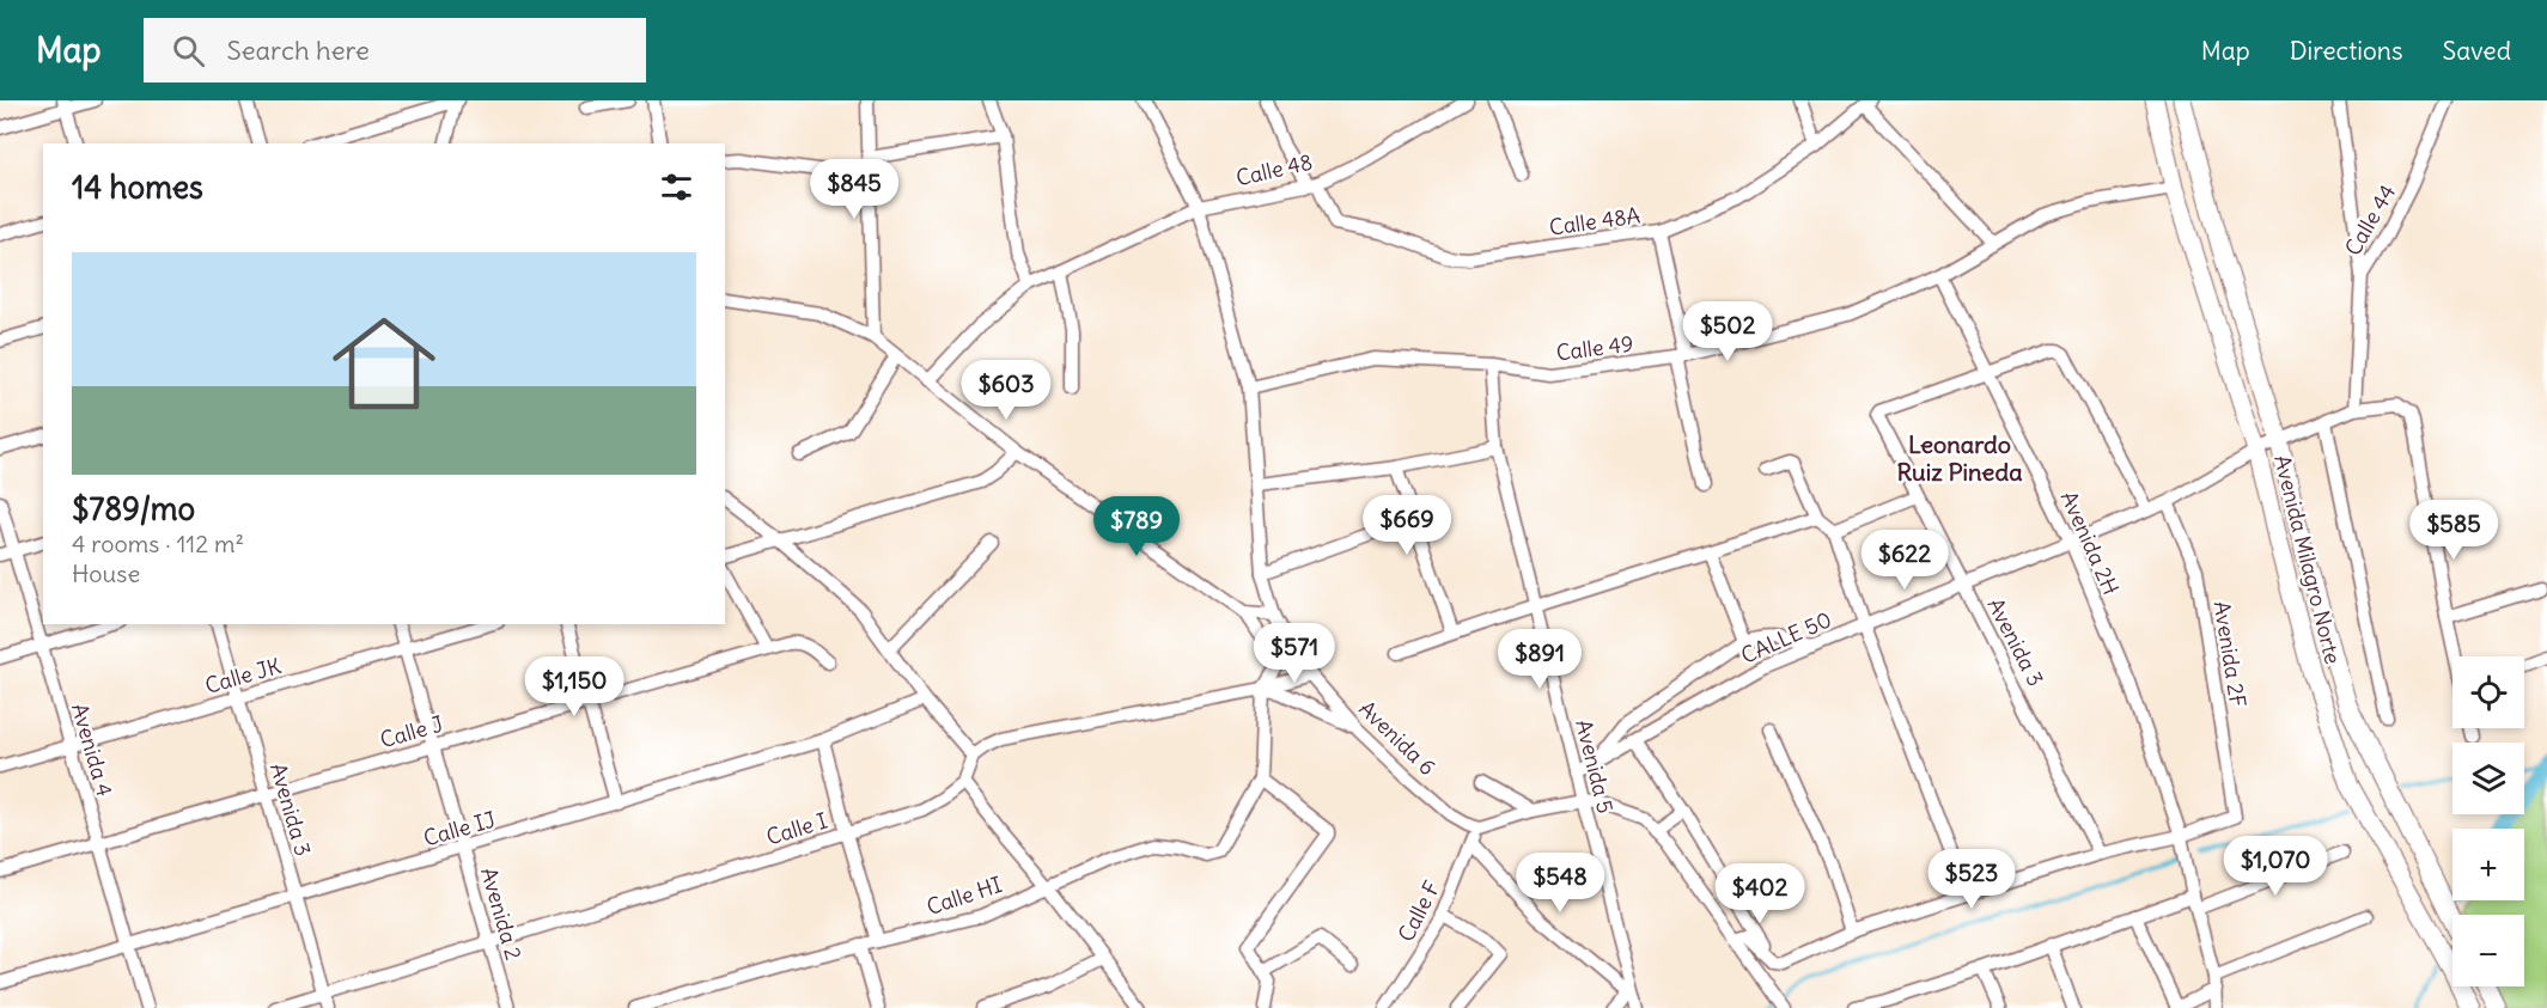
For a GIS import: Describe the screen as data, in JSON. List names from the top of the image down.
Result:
{
  "streets": {
    "main road": ["Avenida Milagro Norte"],
    "street": [
      "Calle 48",
      "Calle 44",
      "Calle 48A",
      "Calle 49",
      "Avenida 2H",
      "CALLE 50",
      "Avenida 3",
      "Avenida 2F",
      "Calle JK",
      "Calle J",
      "Avenida 6",
      "Avenida 4",
      "Avenida 5",
      "Calle IJ",
      "Calle I",
      "Calle HI",
      "Calle F",
      "Avenida 2"
    ]
  },
  "crossings": [
    ["Calle 48", "Calle 48A"],
    ["Calle 48", "Avenida 6"],
    ["Calle 44", "CALLE 50"],
    ["Calle 49", "Avenida 2H"],
    ["Calle 49", "Avenida Milagro Norte"],
    ["Calle 49", "Avenida 6"],
    ["Calle 49", "Avenida 5"],
    ["Avenida 2H", "CALLE 50"],
    ["Avenida 2H", "Avenida 3"],
    ["Avenida 2H", "Avenida 2F"],
    ["Avenida Milagro Norte", "CALLE 50"],
    ["CALLE 50", "Avenida 3"],
    ["CALLE 50", "Avenida 2F"],
    ["CALLE 50", "Avenida 5"],
    ["Avenida 3", "Calle JK"],
    ["Avenida 3", "Calle J"],
    ["Avenida 3", "Calle IJ"],
    ["Avenida 3", "Calle I"],
    ["Calle JK", "Avenida 4"],
    ["Calle JK", "Avenida 2"],
    ["Calle J", "Avenida 4"],
    ["Calle J", "Avenida 2"],
    ["Avenida 6", "Calle F"],
    ["Avenida 4", "Calle IJ"],
    ["Calle IJ", "Avenida 2"],
    ["Calle I", "Avenida 2"]
  ],
  "districts": ["Leonardo Ruiz Pineda"],
  "page": {
    "header": "Map",
    "search": "Search here",
    "nav": ["Map", "Directions", "Saved"],
    "heading": "14 homes",
    "price": [
      "$845",
      "$502",
      "$603",
      "$669",
      "$789",
      "$585",
      "$622",
      "$571",
      "$891",
      "$1,150",
      "$1,070",
      "$523",
      "$548",
      "$402"
    ],
    "list": [
      {
        "name": "$789/mo",
        "note": "4 rooms · 112 m² · House"
      }
    ],
    "map_buttons": ["+", "−"]
  }
}
